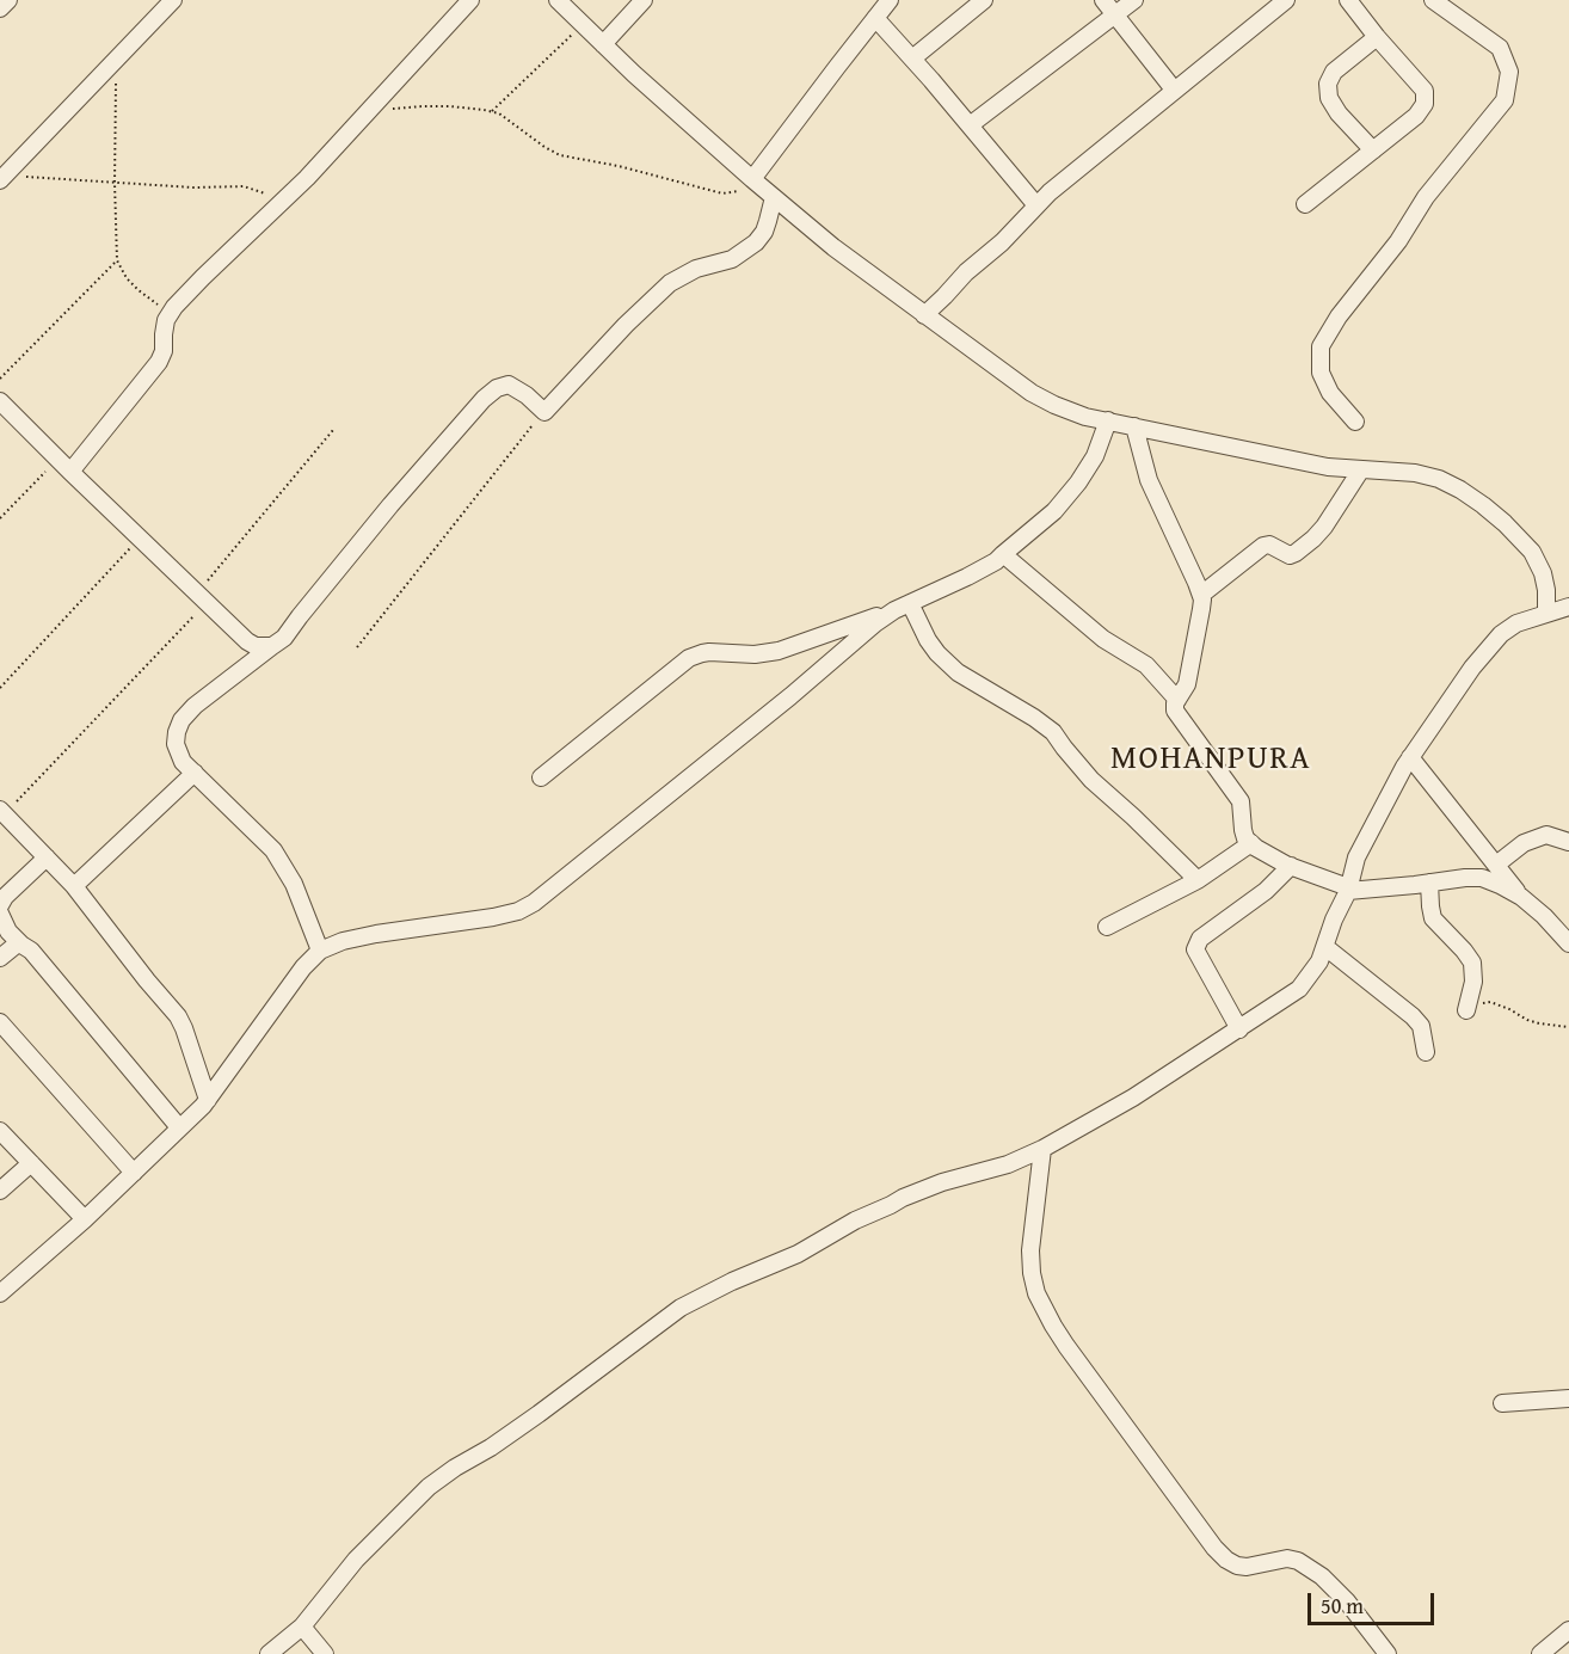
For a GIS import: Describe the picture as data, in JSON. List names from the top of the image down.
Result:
{
  "districts": ["MOHANPURA"],
  "scale_bar": "50 m"
}
